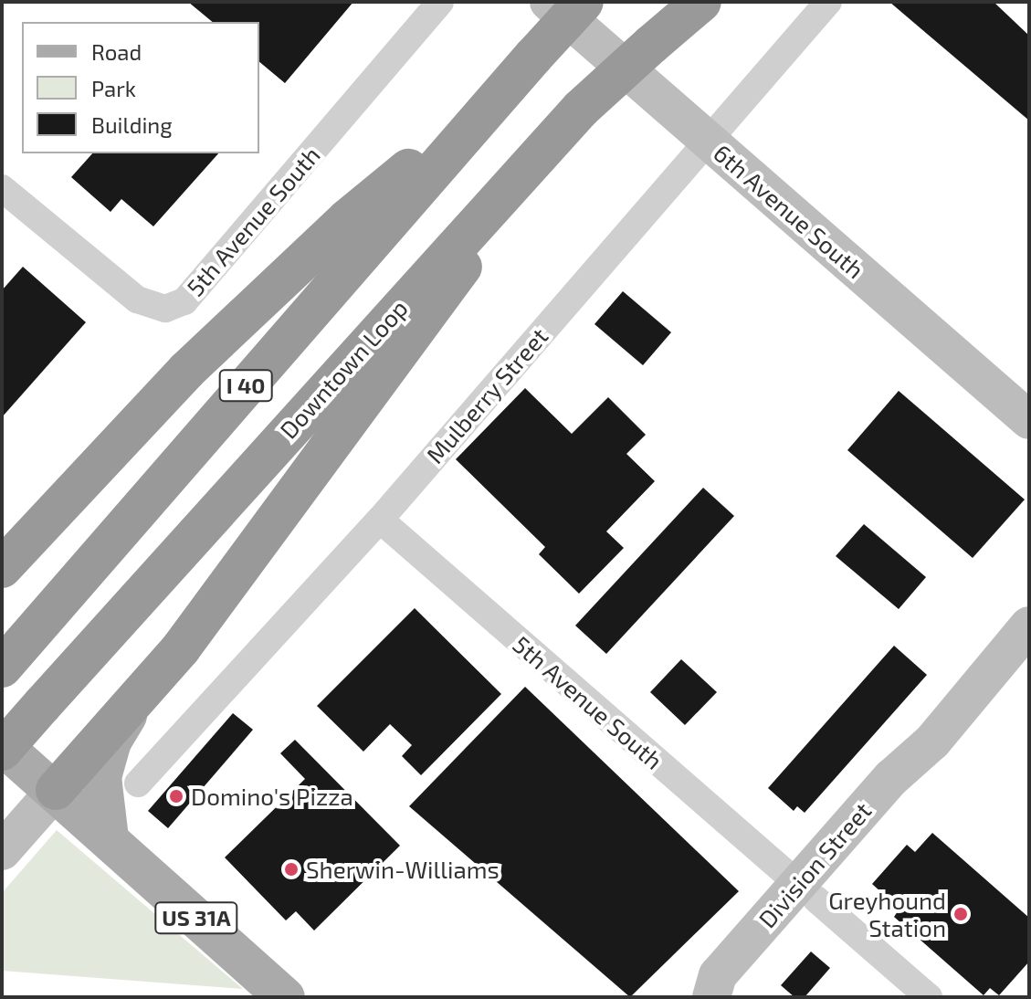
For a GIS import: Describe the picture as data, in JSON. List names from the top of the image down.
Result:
{
  "streets": {
    "highway": ["Downtown Loop", "I 40"],
    "main road": ["6th Avenue South", "Division Street", "US 31A"],
    "street": ["5th Avenue South", "Mulberry Street"]
  },
  "crossings": [
    ["6th Avenue South", "Mulberry Street"],
    ["5th Avenue South", "Mulberry Street"],
    ["5th Avenue South", "Division Street"]
  ],
  "places": ["Domino's Pizza", "Sherwin-Williams", "Greyhound Station"],
  "legend": ["Road", "Park", "Building"]
}
